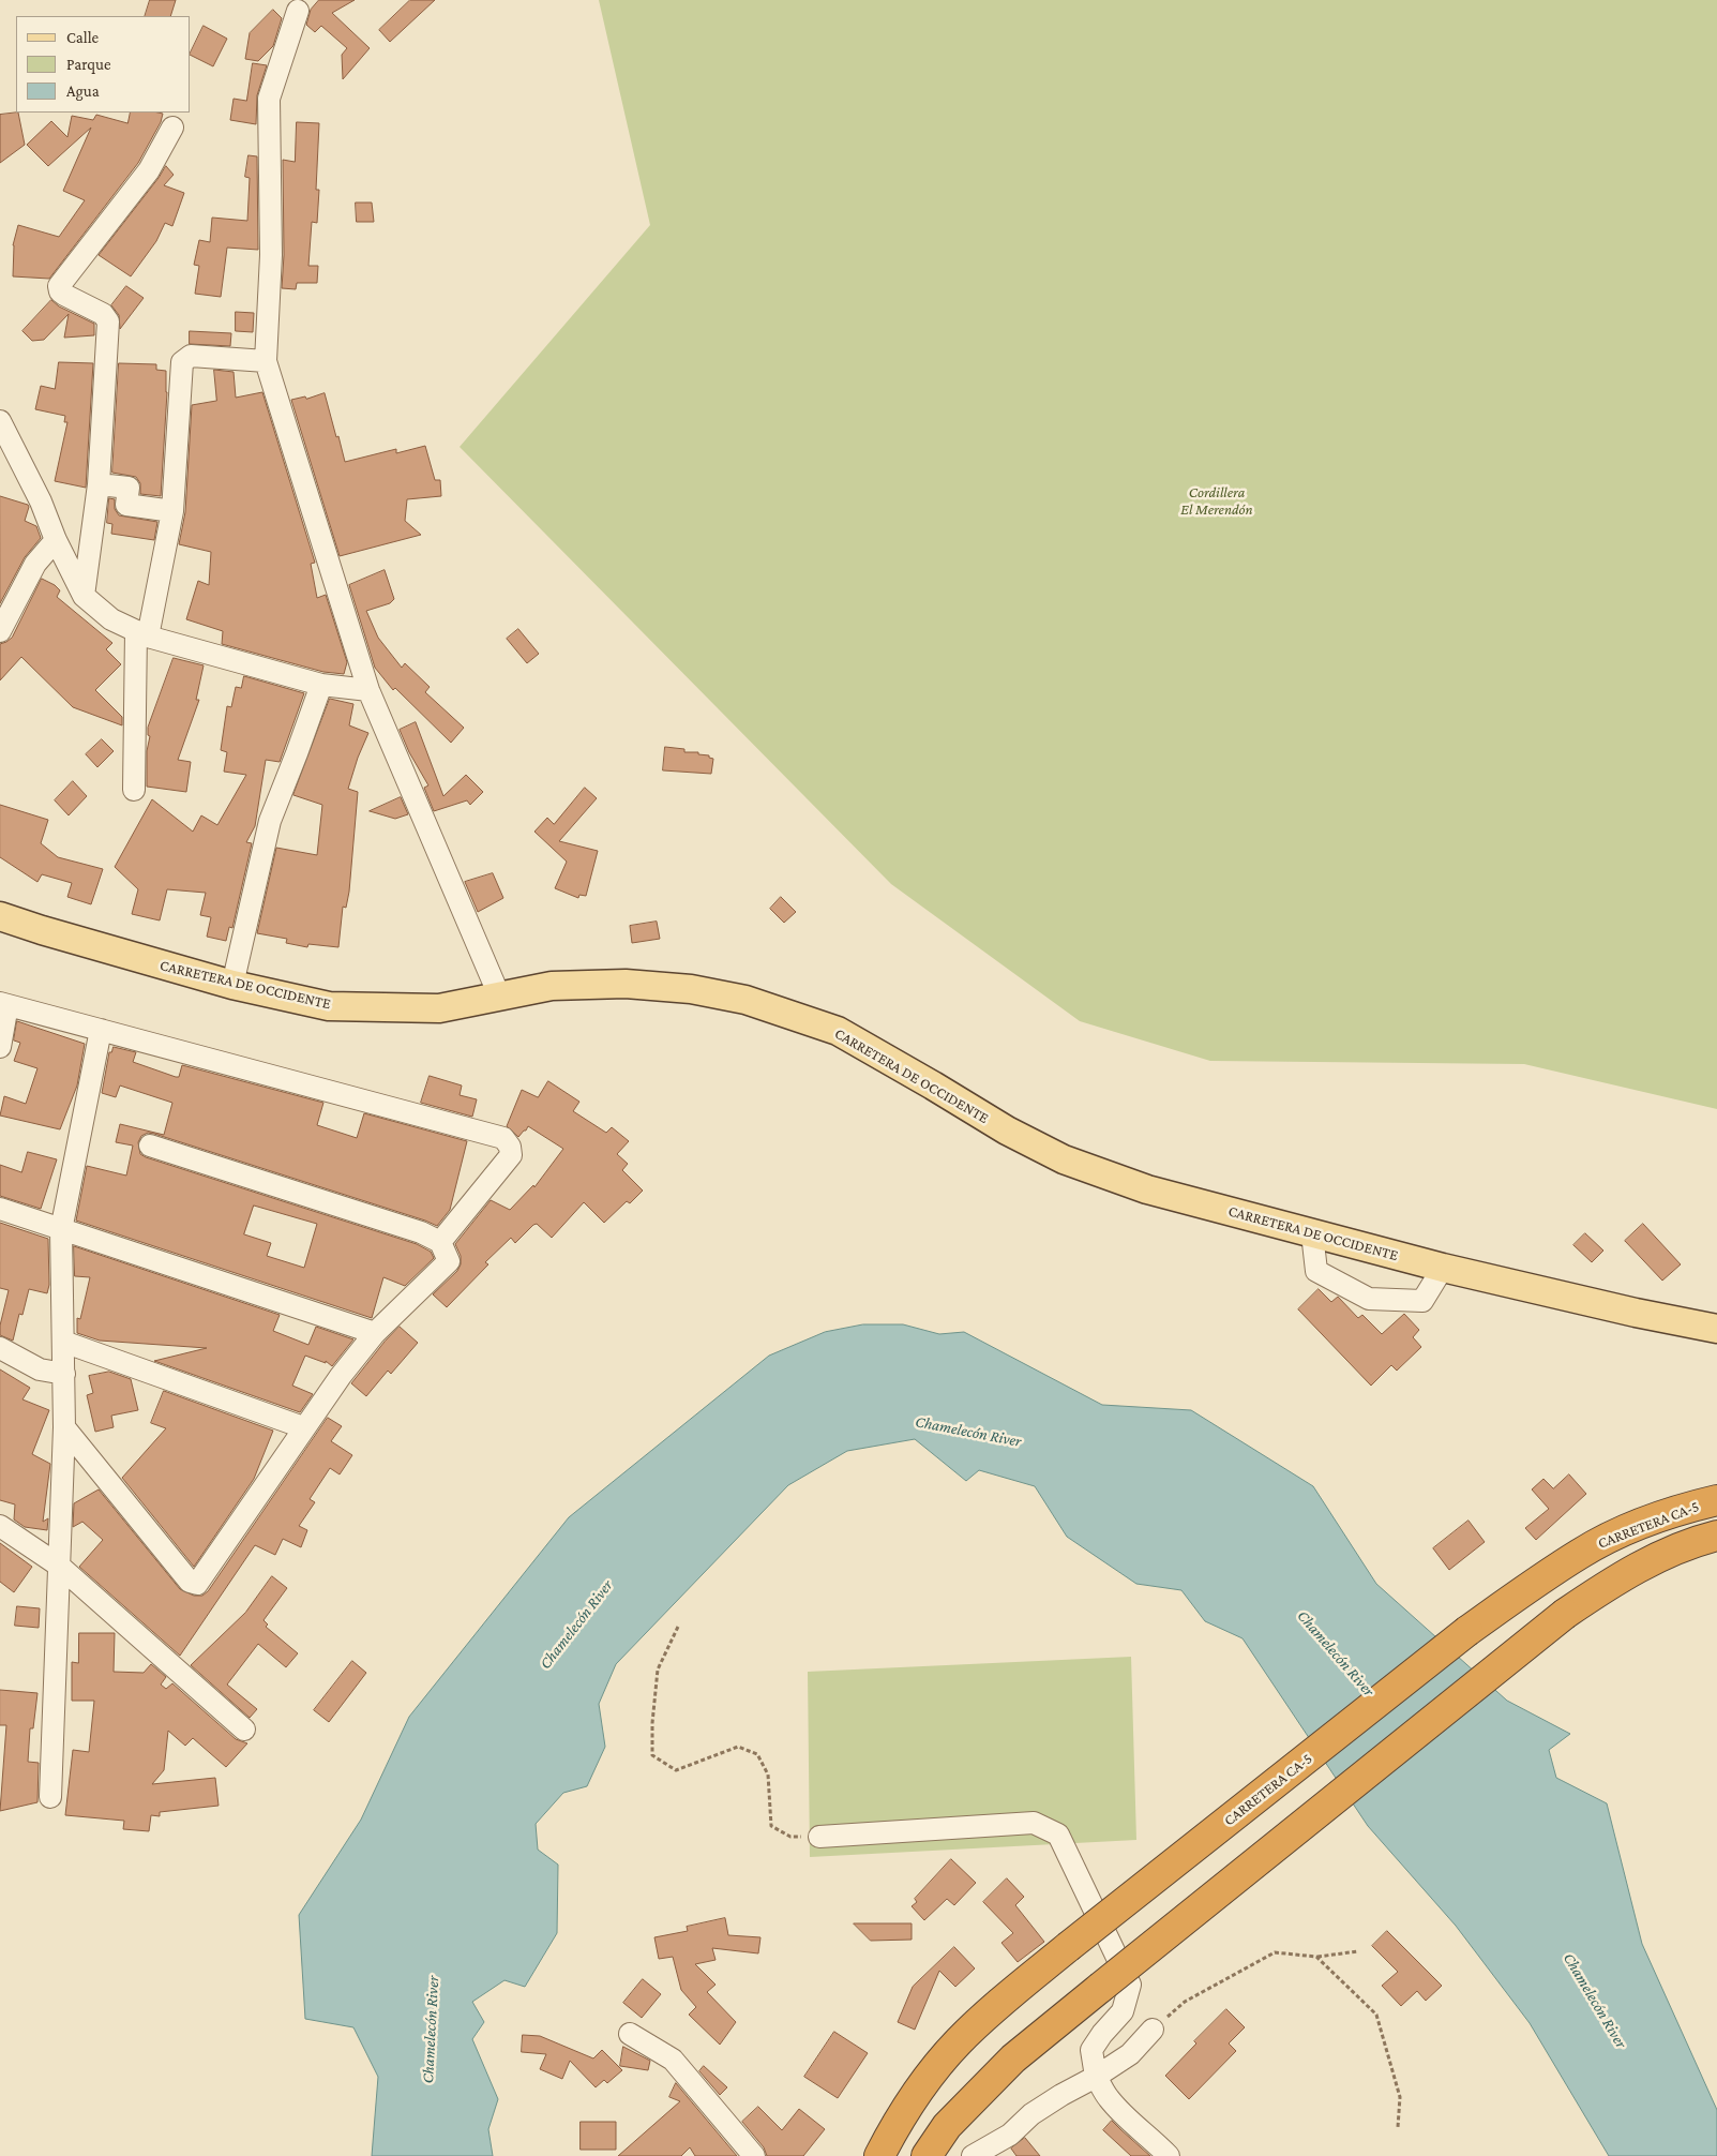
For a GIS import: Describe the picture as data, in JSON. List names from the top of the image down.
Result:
{
  "streets": {
    "highway": ["CARRETERA CA-5"],
    "main road": ["CARRETERA DE OCCIDENTE"]
  },
  "water": ["Chamelecón River"],
  "parks": ["Cordillera El Merendón"],
  "legend": ["Calle", "Parque", "Agua"]
}
